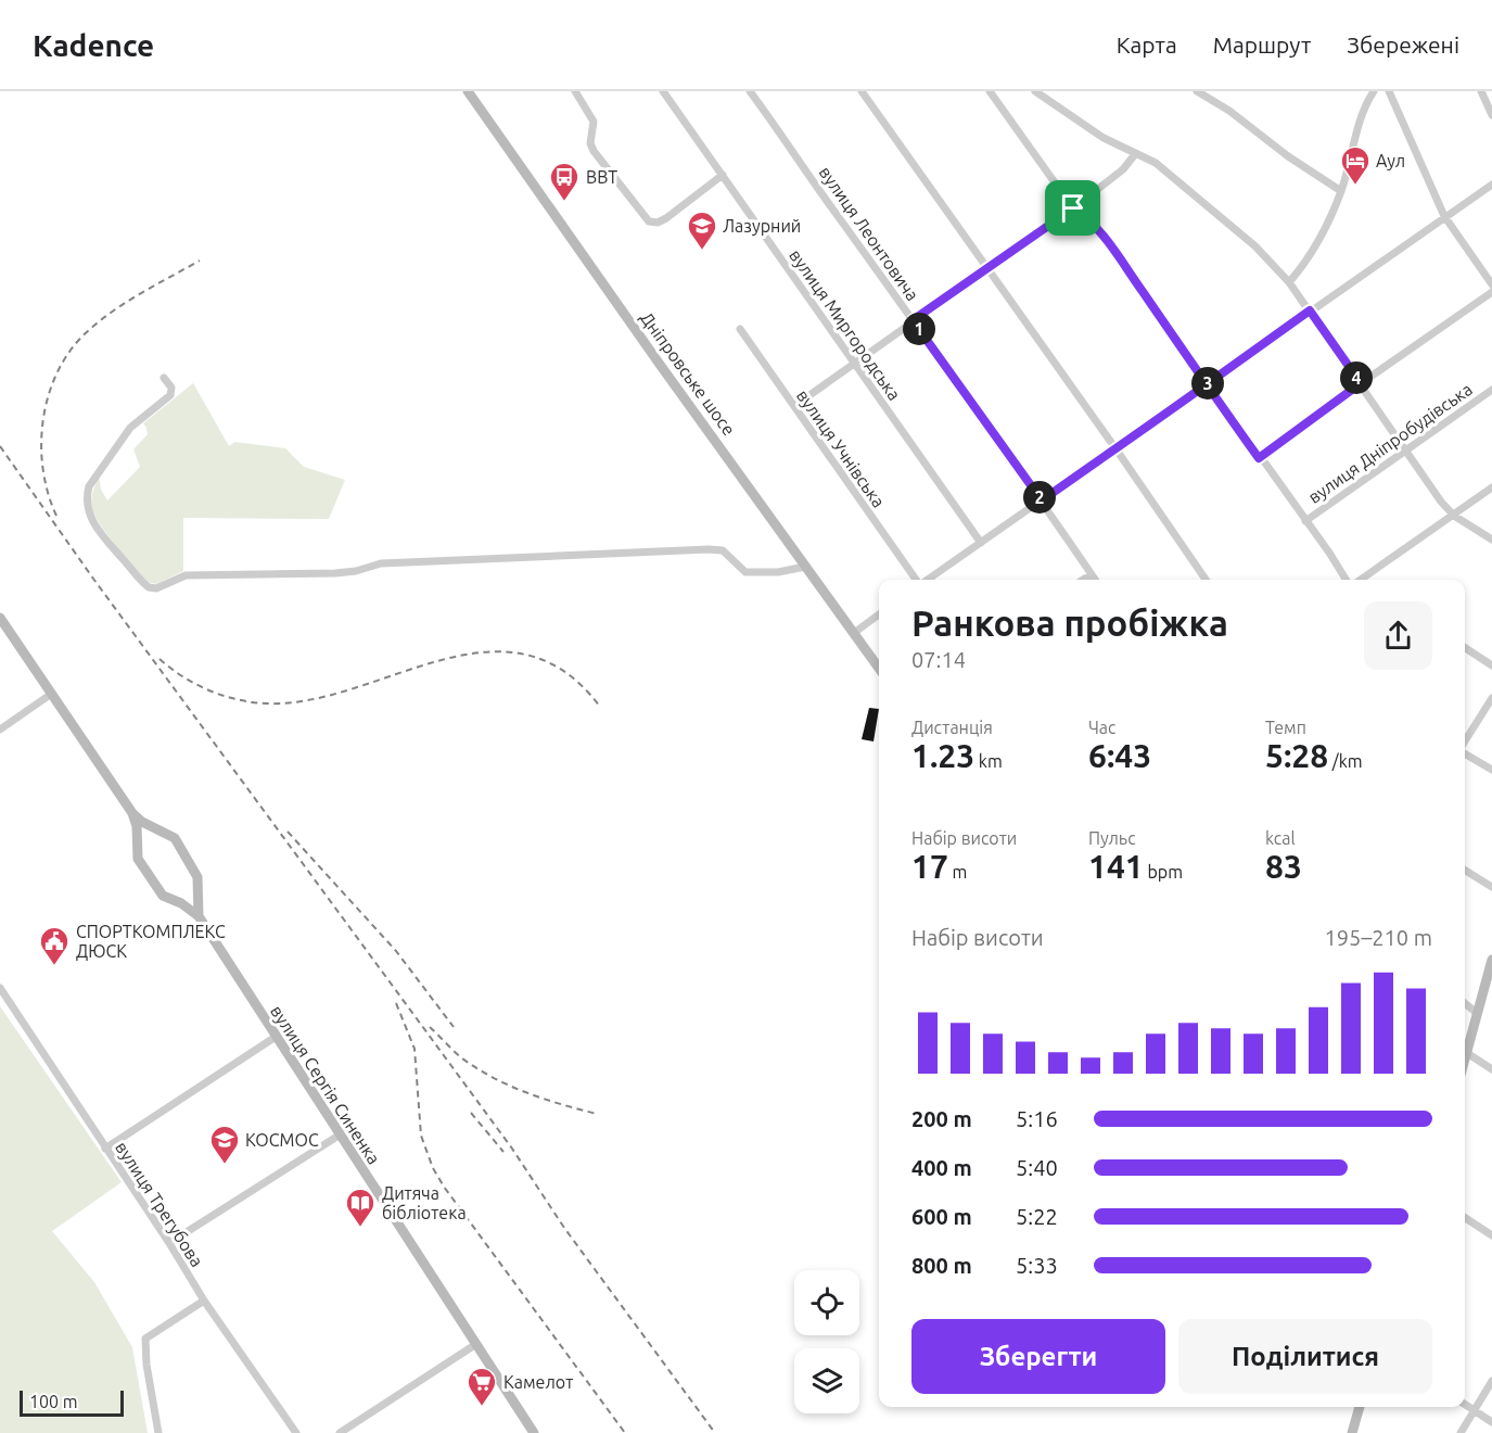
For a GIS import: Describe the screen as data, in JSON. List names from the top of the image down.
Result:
{
  "streets": {
    "street": [
      "вулиця Леонтовича",
      "вулиця Миргородська",
      "Дніпровське шосе",
      "вулиця Дніпробудівська",
      "вулиця Учнівська",
      "вулиця Сергія Синенка",
      "вулиця Трегубова"
    ]
  },
  "places": {
    "hotel": ["Аул"],
    "bus stop": ["ВВТ"],
    "school or university": ["Лазурний", "КОСМОС"],
    "public building": ["СПОРТКОМПЛЕКС ДЮСК"],
    "library": ["Дитяча бібліотека"],
    "supermarket": ["Камелот"]
  },
  "scale_bar": "100 m",
  "page": {
    "header": "Kadence",
    "nav": ["Карта", "Маршрут", "Збережені"],
    "pins": [
      "1",
      "4",
      "3",
      "2"
    ],
    "heading": ["Ранкова пробіжка", "07:14"],
    "stats": [
      ["Дистанція", "1.23 km"],
      ["Час", "6:43"],
      ["Темп", "5:28 /km"],
      ["Набір висоти", "17 m"],
      ["Пульс", "141 bpm"],
      ["kcal", "83"]
    ],
    "chart": ["Набір висоти", "195–210 m"],
    "list": [
      {
        "name": "200 m",
        "note": "5:16"
      },
      {
        "name": "400 m",
        "note": "5:40"
      },
      {
        "name": "600 m",
        "note": "5:22"
      },
      {
        "name": "800 m",
        "note": "5:33"
      }
    ],
    "buttons": ["Зберегти", "Поділитися"],
    "scale": "100 m"
  }
}
